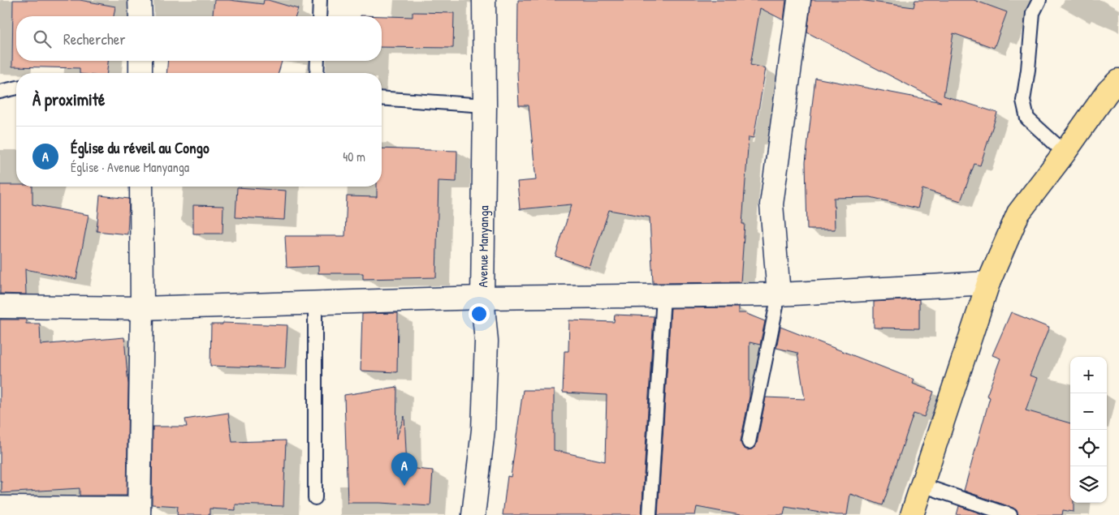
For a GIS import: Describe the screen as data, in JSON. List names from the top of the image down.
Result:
{
  "streets": {
    "street": ["Avenue Manyanga"]
  },
  "page": {
    "search": "Rechercher",
    "heading": "À proximité",
    "list": [
      {
        "mark": "A",
        "name": "Église du réveil au Congo",
        "note": "Église · Avenue Manyanga",
        "value": "40 m"
      }
    ],
    "map_buttons": ["+", "−"],
    "pins": "A"
  }
}
